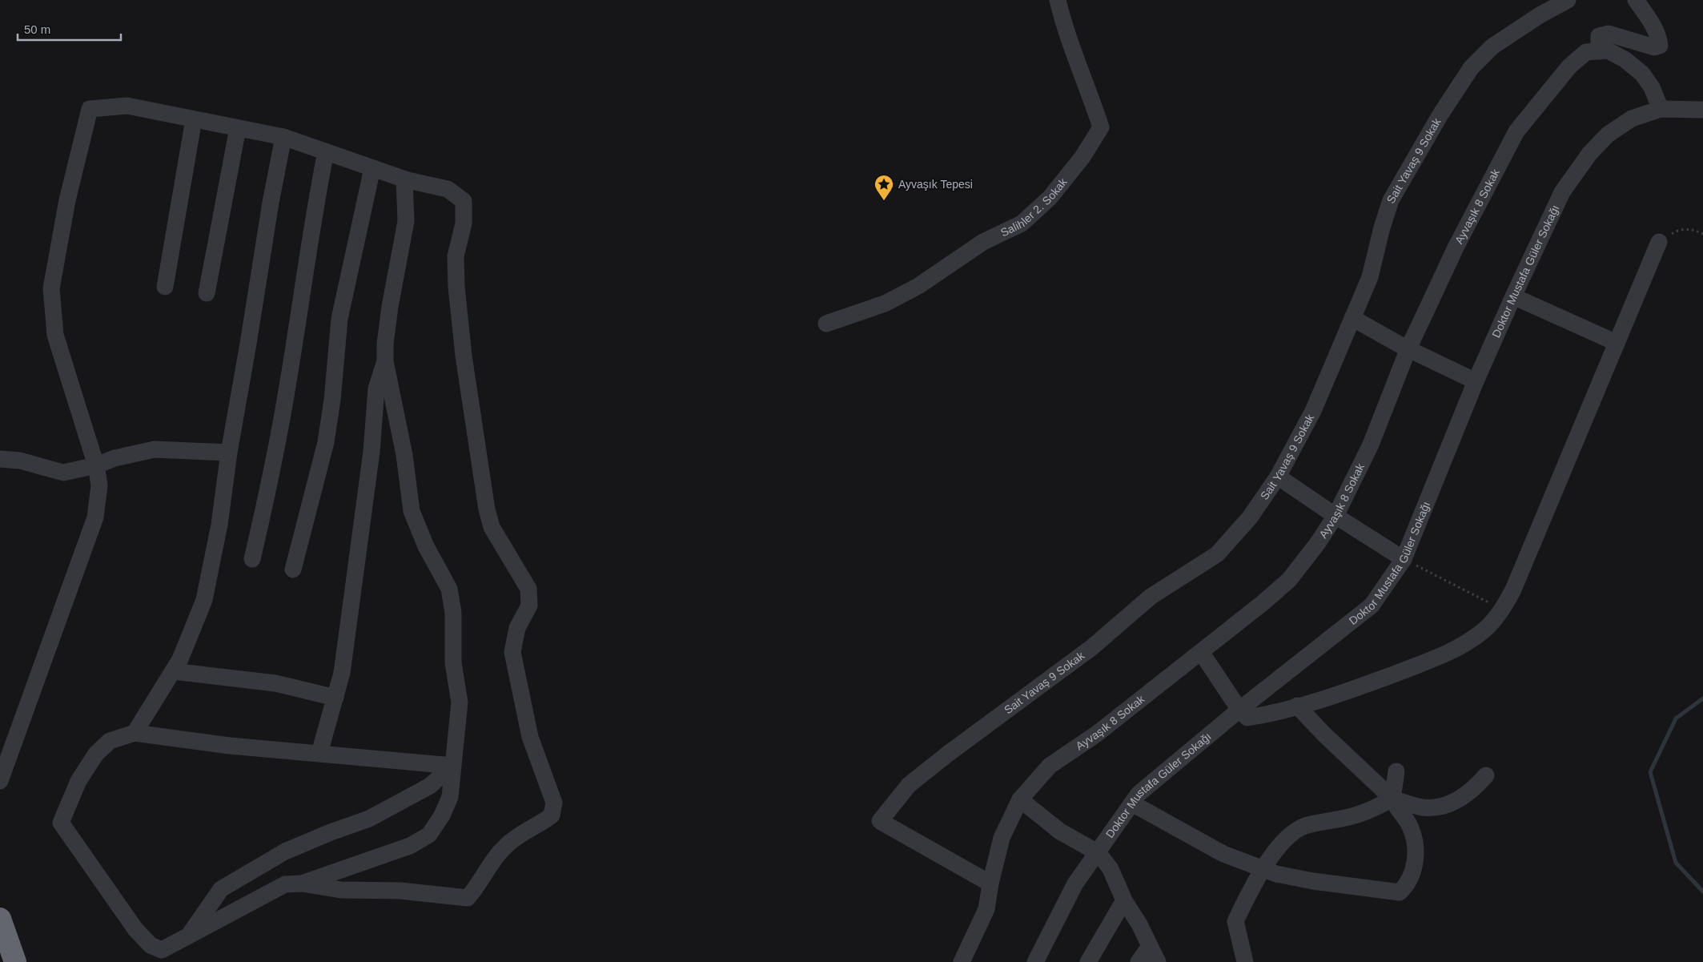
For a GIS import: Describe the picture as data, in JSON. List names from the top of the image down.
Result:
{
  "streets": {
    "street": [
      "Sait Yavaş 9 Sokak",
      "Salihler 2. Sokak",
      "Ayvaşık 8 Sokak",
      "Doktor Mustafa Güler Sokağı"
    ]
  },
  "crossings": [
    ["Sait Yavaş 9 Sokak", "Ayvaşık 8 Sokak"],
    ["Ayvaşık 8 Sokak", "Doktor Mustafa Güler Sokağı"]
  ],
  "places": {
    "place": ["Ayvaşık Tepesi"]
  },
  "scale_bar": "50 m"
}
